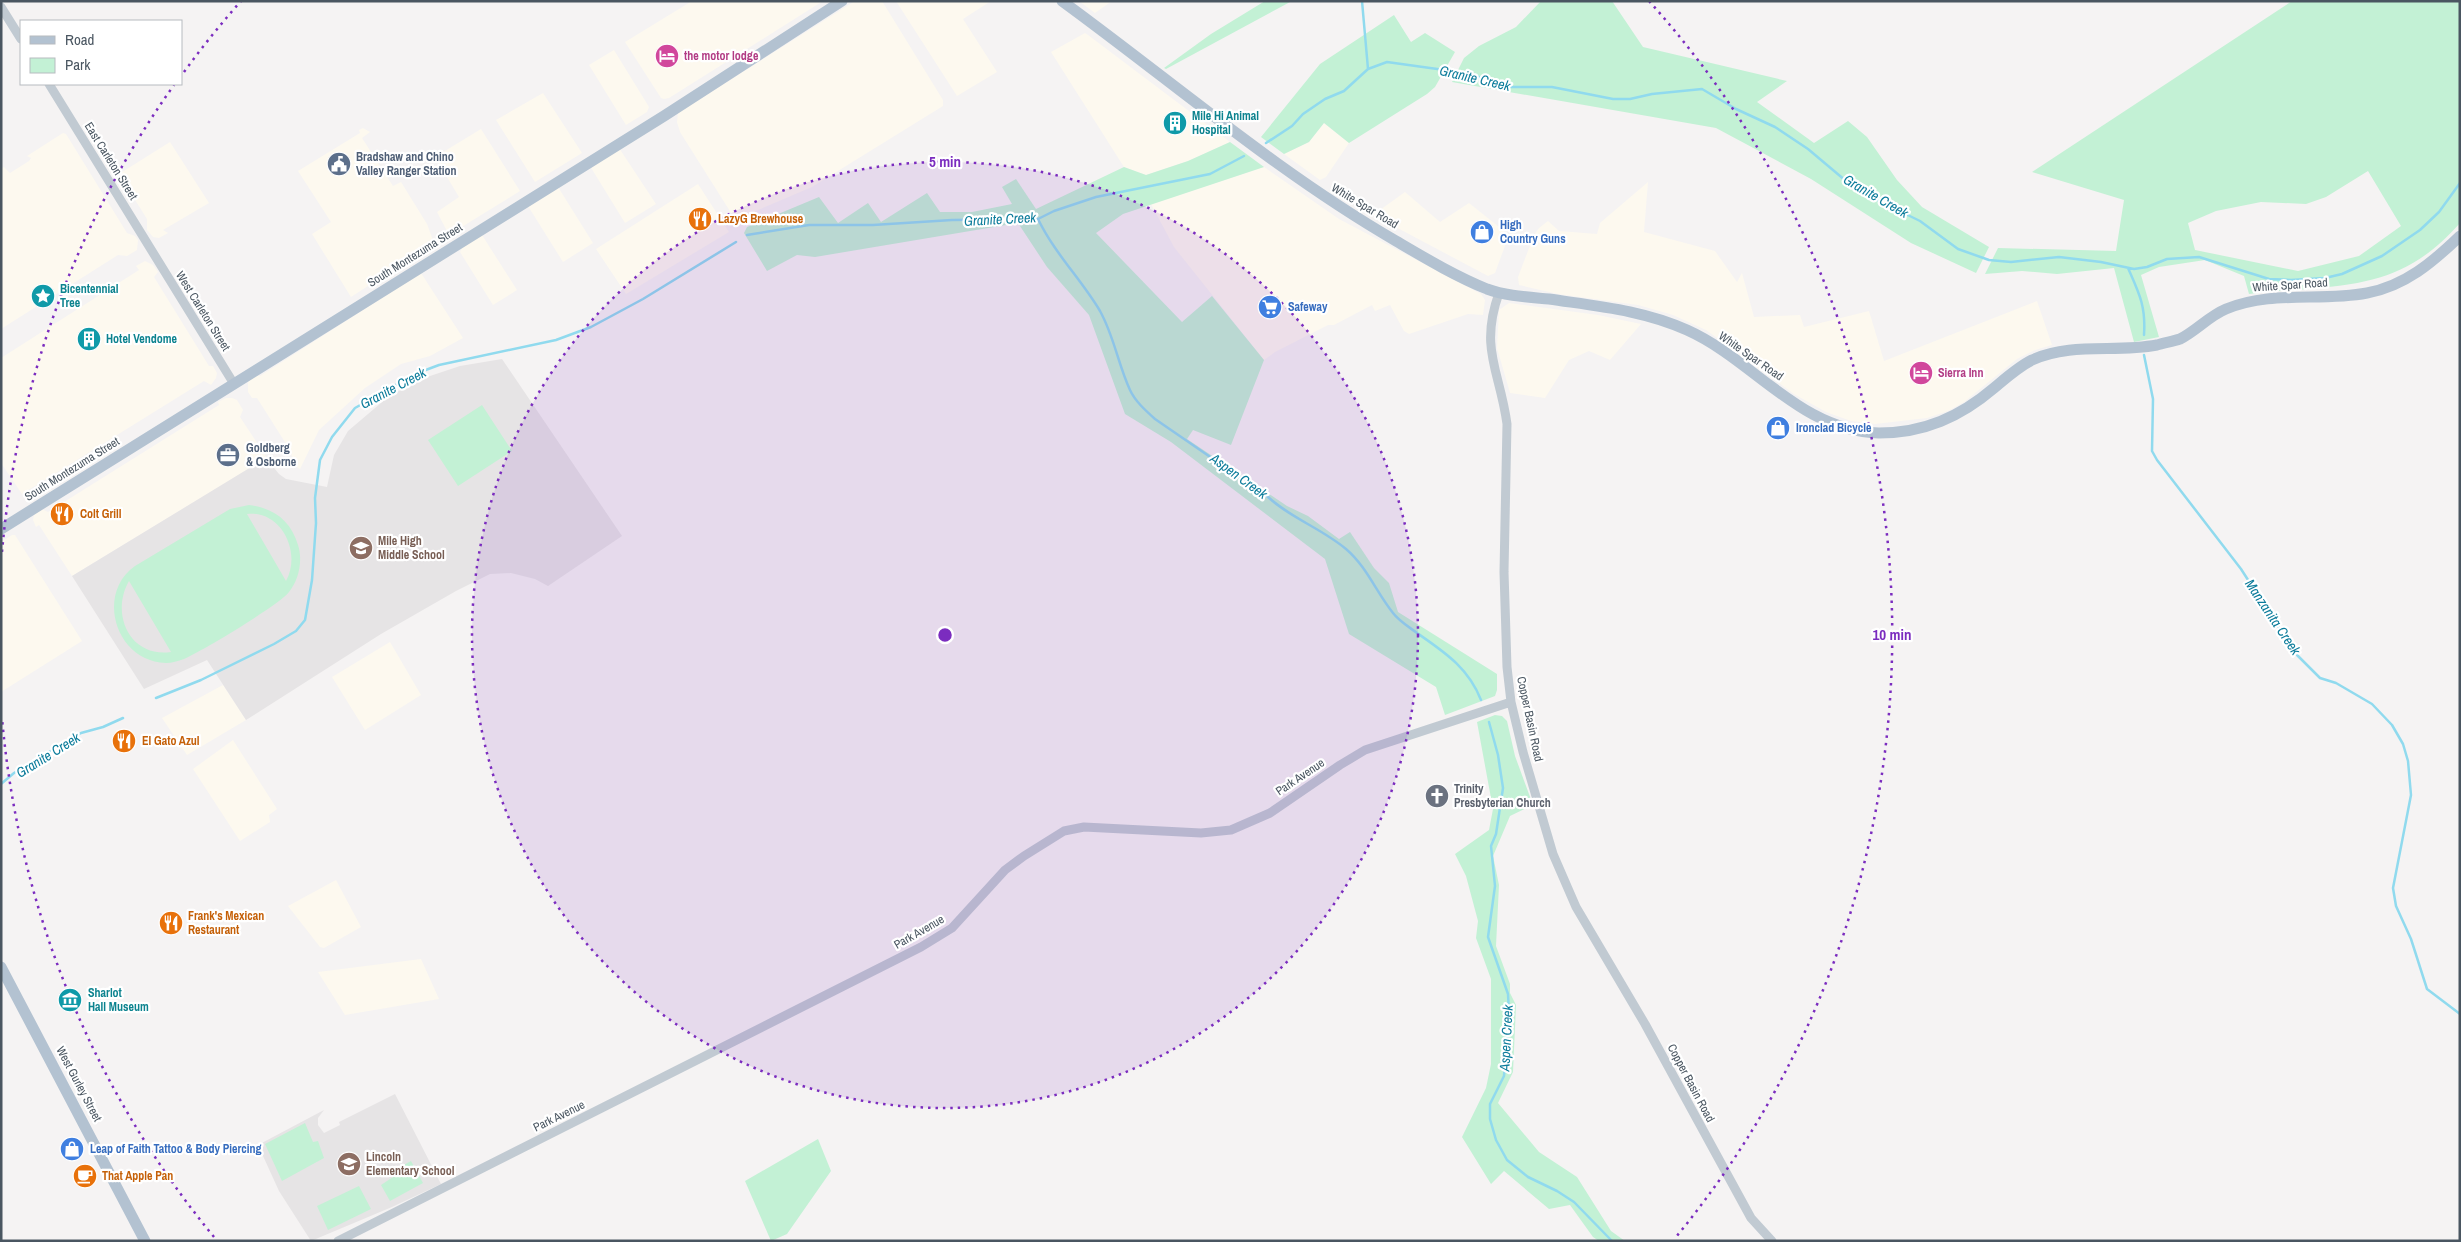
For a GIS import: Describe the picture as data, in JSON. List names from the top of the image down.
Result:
{
  "streets": {
    "main road": ["White Spar Road", "South Montezuma Street", "West Gurley Street"],
    "street": [
      "East Carleton Street",
      "West Carleton Street",
      "Copper Basin Road",
      "Park Avenue"
    ]
  },
  "crossings": [
    ["East Carleton Street", "West Carleton Street"],
    ["White Spar Road", "Copper Basin Road"],
    ["South Montezuma Street", "West Carleton Street"],
    ["Copper Basin Road", "Park Avenue"]
  ],
  "water": ["Granite Creek", "Aspen Creek", "Manzanita Creek"],
  "places": {
    "hotel": ["the motor lodge", "Sierra Inn"],
    "building": ["Mile Hi Animal Hospital", "Hotel Vendome"],
    "public building": ["Bradshaw and Chino Valley Ranger Station"],
    "restaurant": [
      "LazyG Brewhouse",
      "Colt Grill",
      "El Gato Azul",
      "Frank's Mexican Restaurant"
    ],
    "shop": ["High Country Guns", "Ironclad Bicycle", "Leap of Faith Tattoo & Body Piercing"],
    "place": ["Bicentennial Tree"],
    "supermarket": ["Safeway"],
    "office": ["Goldberg & Osborne"],
    "school or university": ["Mile High Middle School", "Lincoln Elementary School"],
    "church": ["Trinity Presbyterian Church"],
    "museum": ["Sharlot Hall Museum"],
    "cafe": ["That Apple Pan"]
  },
  "legend": ["Road", "Park"],
  "rings": ["5 min", "10 min"]
}
